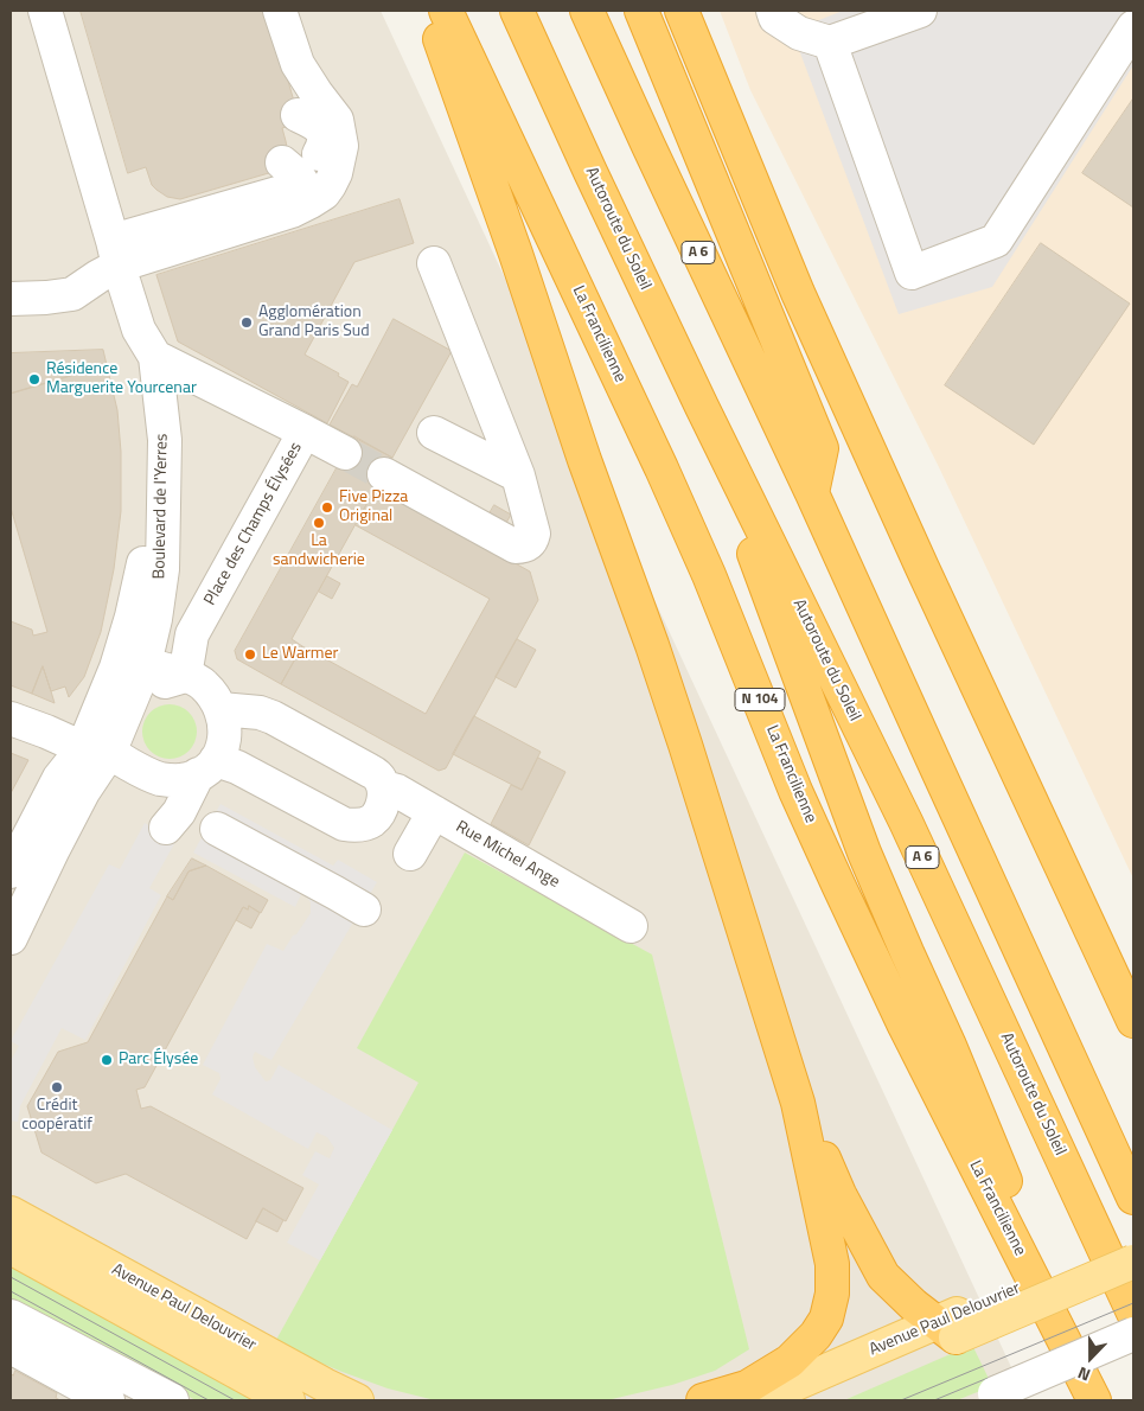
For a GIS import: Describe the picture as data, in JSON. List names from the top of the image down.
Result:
{
  "streets": {
    "highway": [
      "Autoroute du Soleil",
      "A 6",
      "La Francilienne",
      "N 104"
    ],
    "main road": ["Avenue Paul Delouvrier"],
    "street": ["Boulevard de l'Yerres", "Place des Champs Élysées", "Rue Michel Ange"]
  },
  "crossings": [
    ["Boulevard de l'Yerres", "Place des Champs Élysées"],
    ["Boulevard de l'Yerres", "Rue Michel Ange"],
    ["Place des Champs Élysées", "Rue Michel Ange"]
  ],
  "places": [
    "Agglomération Grand Paris Sud",
    "Résidence Marguerite Yourcenar",
    "Five Pizza Original",
    "La sandwicherie",
    "Le Warmer",
    "Parc Élysée",
    "Crédit coopératif"
  ],
  "north": "bottom"
}
